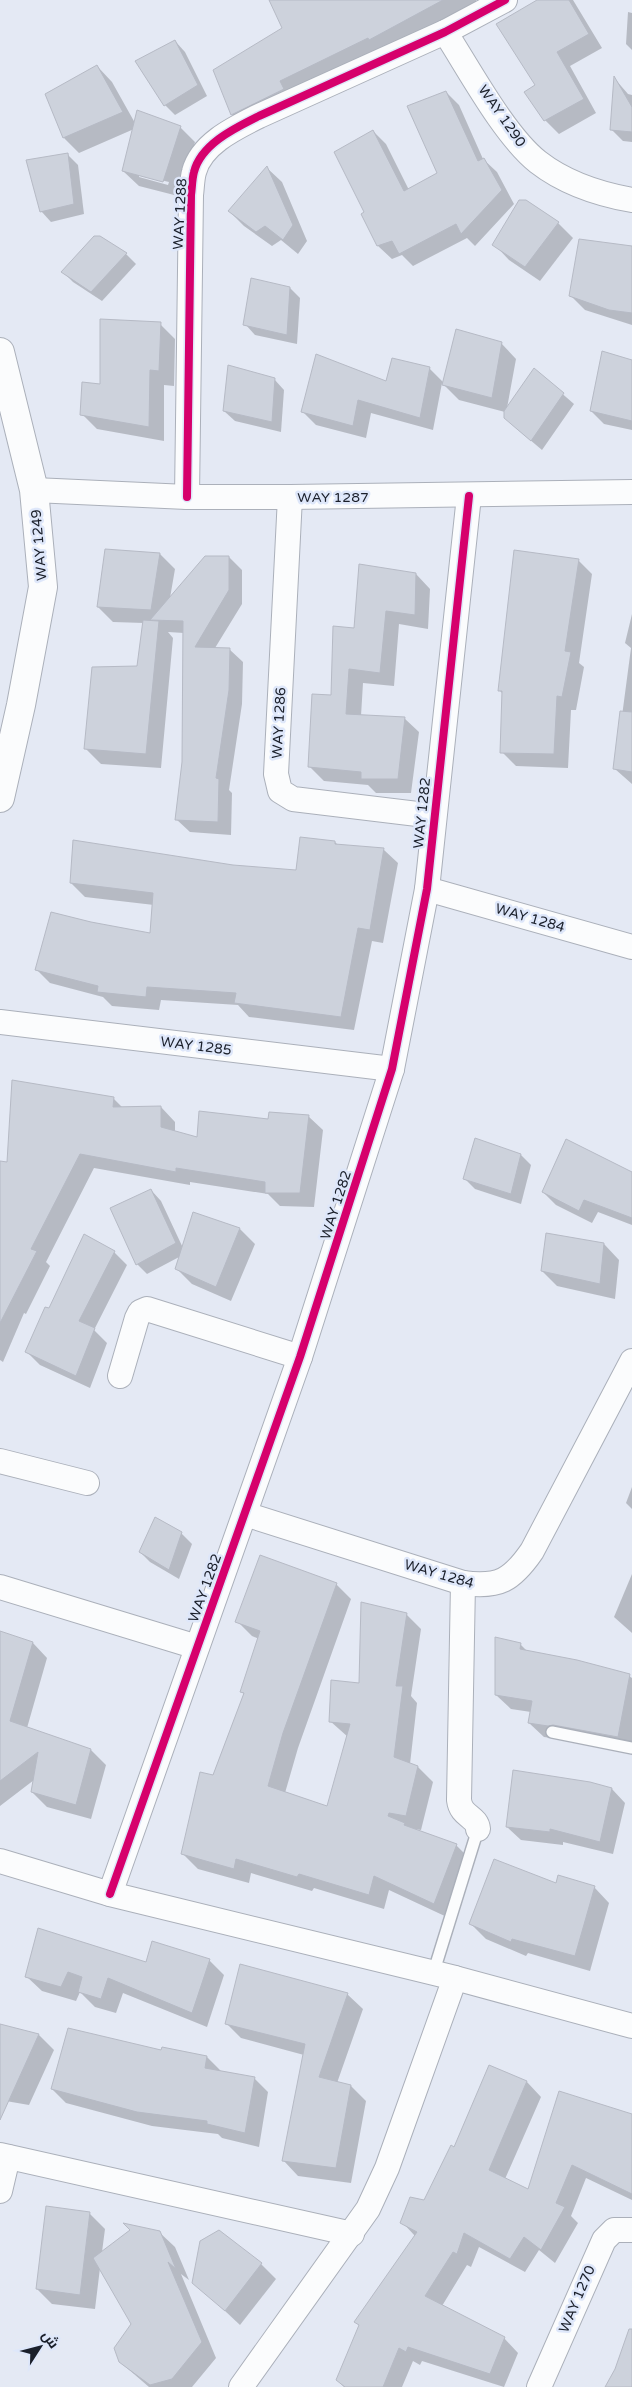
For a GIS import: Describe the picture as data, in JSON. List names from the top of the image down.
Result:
{
  "streets": {
    "street": [
      "WAY 1290",
      "WAY 1288",
      "WAY 1287",
      "WAY 1249",
      "WAY 1286",
      "WAY 1282",
      "WAY 1284",
      "WAY 1285",
      "WAY 1270"
    ]
  },
  "crossings": [
    ["WAY 1290", "WAY 1288"],
    ["WAY 1288", "WAY 1287"],
    ["WAY 1287", "WAY 1249"],
    ["WAY 1287", "WAY 1286"],
    ["WAY 1287", "WAY 1282"],
    ["WAY 1286", "WAY 1282"],
    ["WAY 1282", "WAY 1284"],
    ["WAY 1282", "WAY 1285"]
  ],
  "north": "top right"
}
